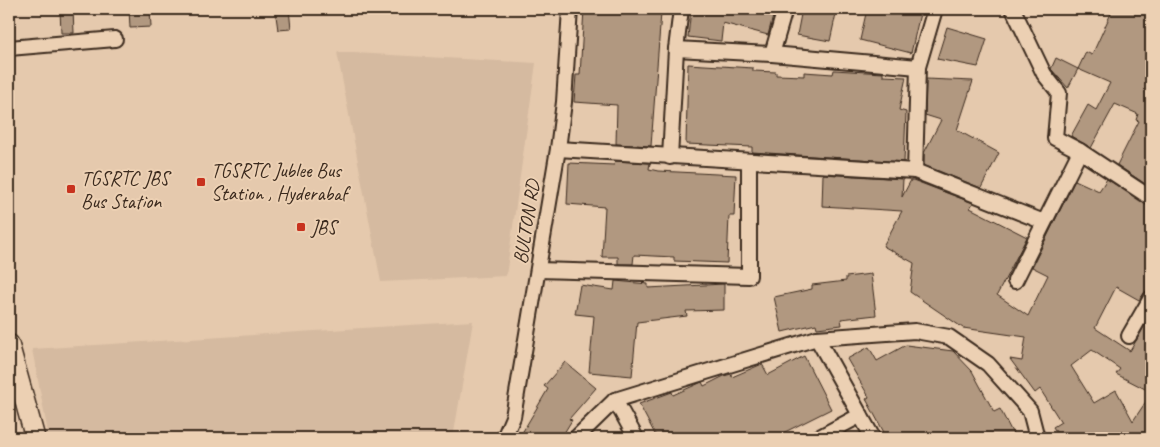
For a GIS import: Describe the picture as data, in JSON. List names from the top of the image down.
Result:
{
  "streets": {
    "street": ["BULTON RD"]
  },
  "places": {
    "transit": ["TGSRTC Jublee Bus Station , Hyderabaf", "TGSRTC JBS Bus Station", "JBS"]
  }
}
